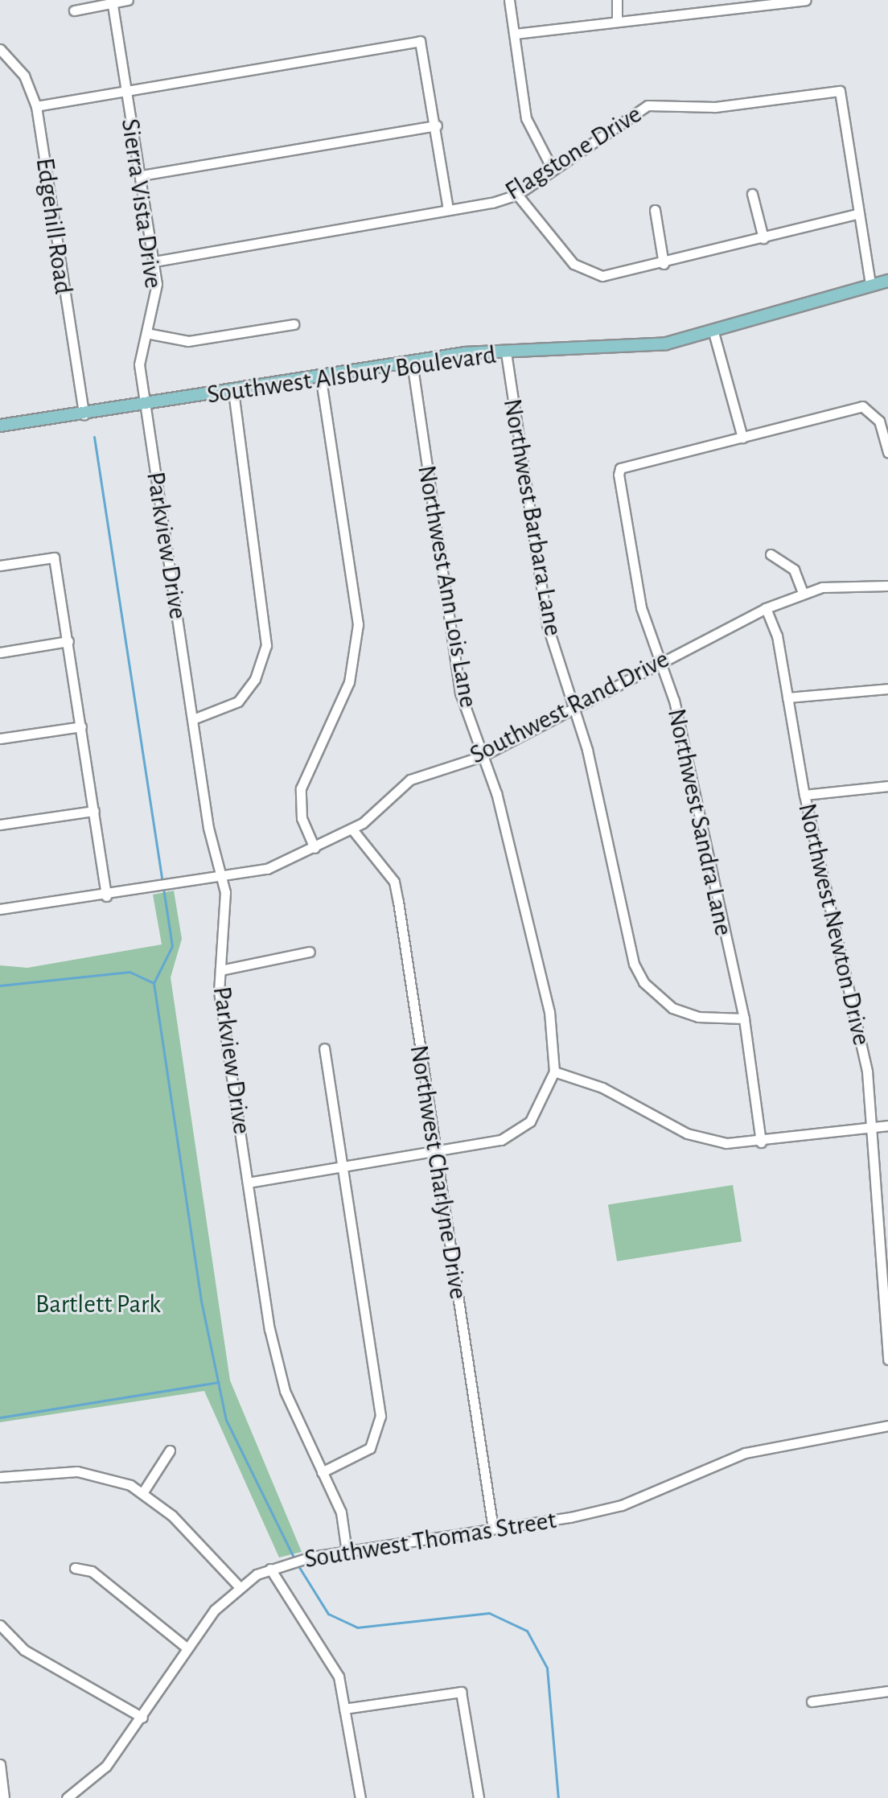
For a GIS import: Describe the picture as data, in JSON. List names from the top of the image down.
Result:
{
  "streets": {
    "main road": ["Southwest Alsbury Boulevard"],
    "street": [
      "Flagstone Drive",
      "Sierra Vista Drive",
      "Edgehill Road",
      "Northwest Barbara Lane",
      "Parkview Drive",
      "Northwest Ann Lois Lane",
      "Southwest Rand Drive",
      "Northwest Sandra Lane",
      "Northwest Newton Drive",
      "Northwest Charlyne Drive",
      "Southwest Thomas Street"
    ]
  },
  "crossings": [
    ["Flagstone Drive", "Sierra Vista Drive"],
    ["Flagstone Drive", "Southwest Alsbury Boulevard"],
    ["Sierra Vista Drive", "Southwest Alsbury Boulevard"],
    ["Sierra Vista Drive", "Parkview Drive"],
    ["Edgehill Road", "Southwest Alsbury Boulevard"],
    ["Southwest Alsbury Boulevard", "Northwest Barbara Lane"],
    ["Southwest Alsbury Boulevard", "Parkview Drive"],
    ["Southwest Alsbury Boulevard", "Northwest Ann Lois Lane"],
    ["Northwest Barbara Lane", "Southwest Rand Drive"],
    ["Northwest Barbara Lane", "Northwest Sandra Lane"],
    ["Parkview Drive", "Southwest Rand Drive"],
    ["Parkview Drive", "Southwest Thomas Street"],
    ["Northwest Ann Lois Lane", "Southwest Rand Drive"],
    ["Southwest Rand Drive", "Northwest Sandra Lane"],
    ["Southwest Rand Drive", "Northwest Newton Drive"],
    ["Southwest Rand Drive", "Northwest Charlyne Drive"],
    ["Northwest Charlyne Drive", "Southwest Thomas Street"]
  ],
  "parks": ["Bartlett Park"]
}
